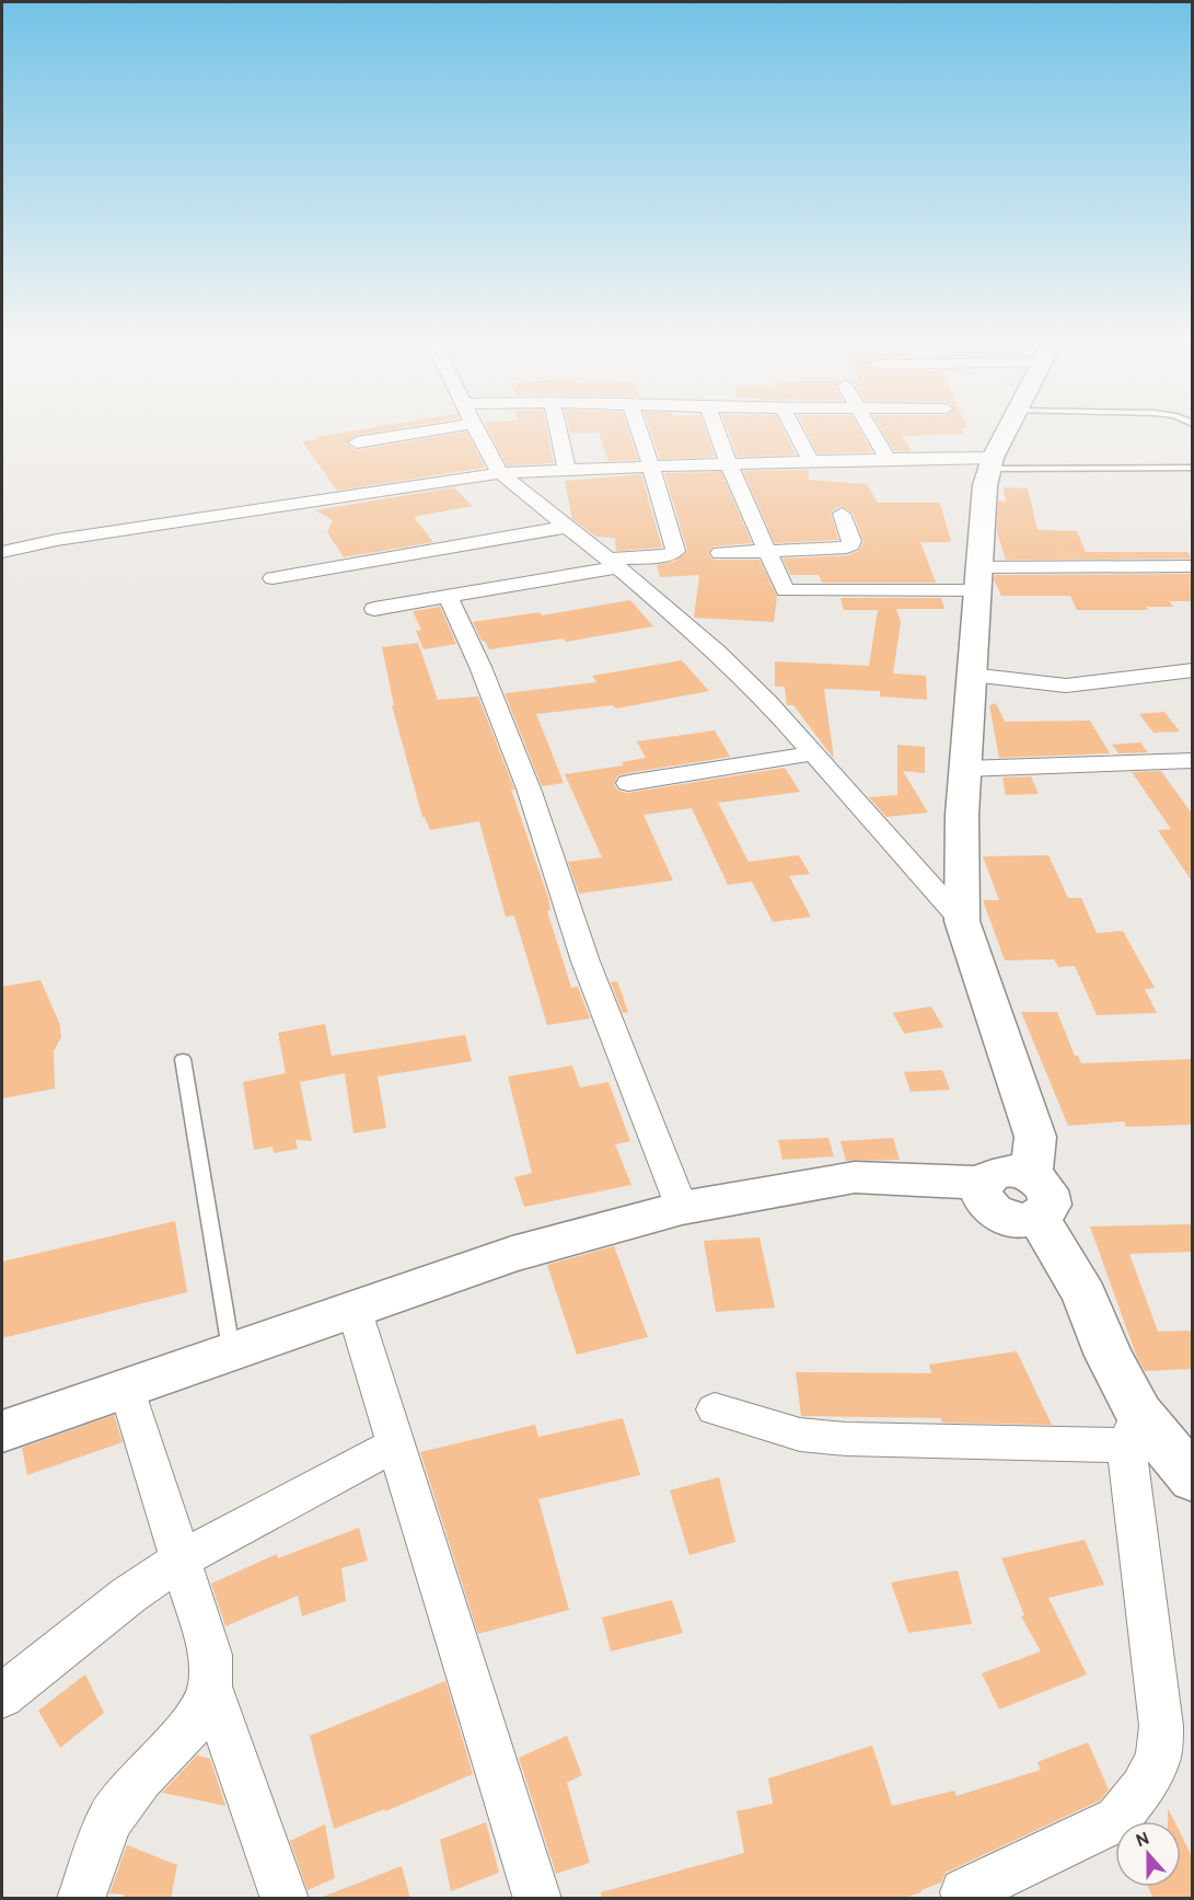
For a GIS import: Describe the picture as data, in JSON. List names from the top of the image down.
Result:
{
  "north": "top"
}
